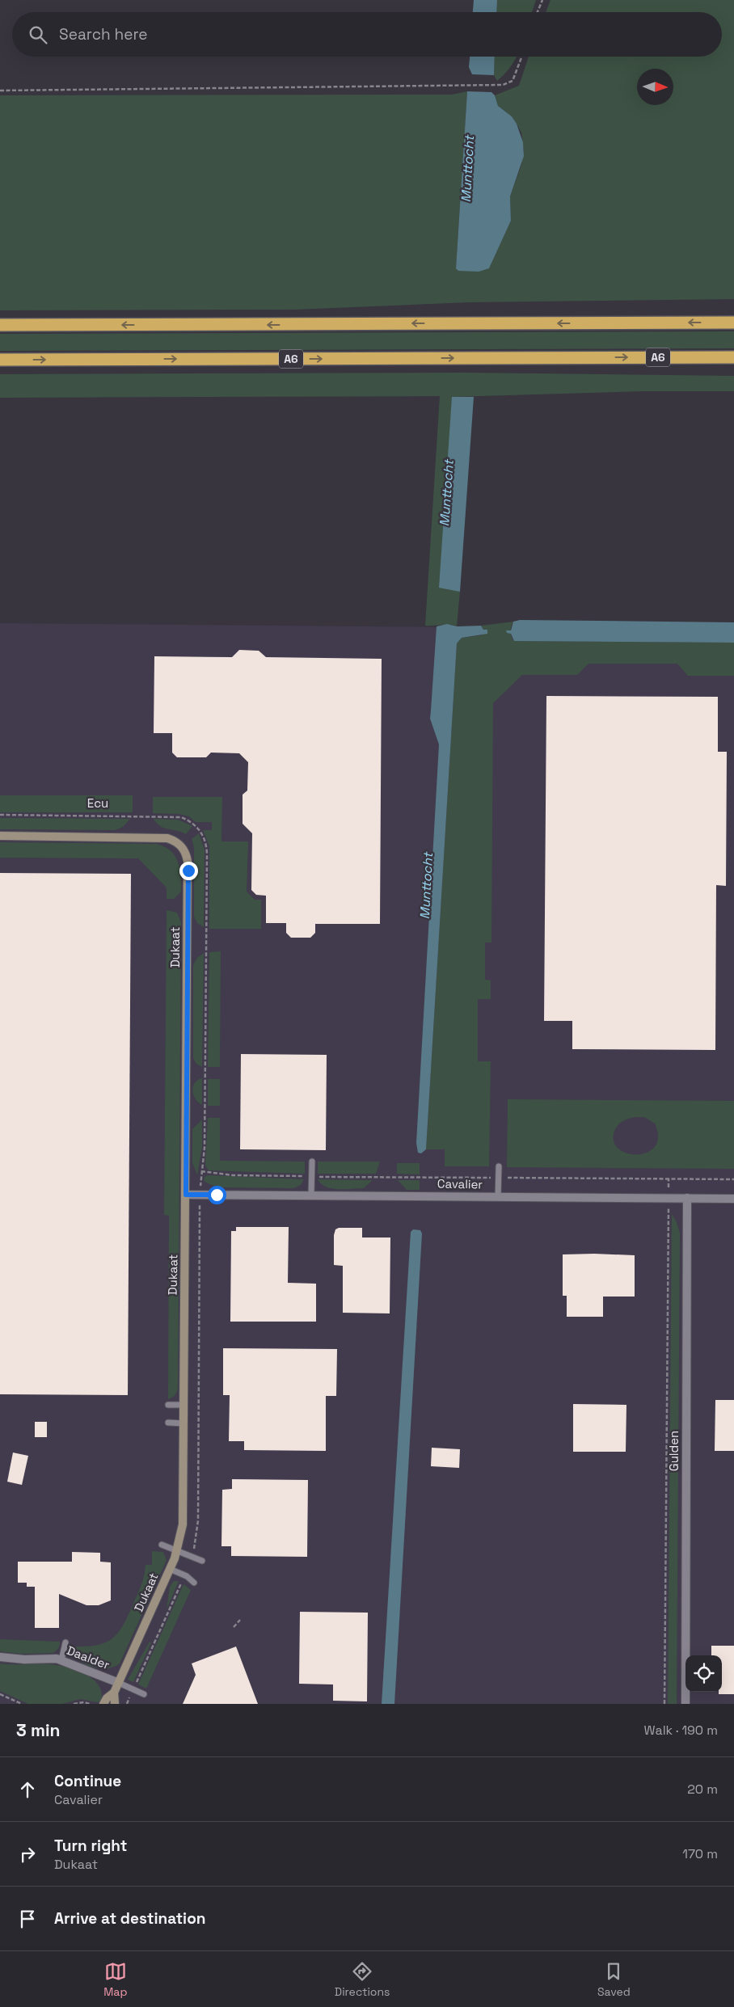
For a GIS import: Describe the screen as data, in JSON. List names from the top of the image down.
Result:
{
  "streets": {
    "highway": ["A6"],
    "street": [
      "Dukaat",
      "Cavalier",
      "Gulden",
      "Daalder"
    ],
    "path": ["Ecu"]
  },
  "crossings": [
    ["Dukaat", "Cavalier"],
    ["Dukaat", "Daalder"],
    ["Cavalier", "Gulden"]
  ],
  "water": ["Munttocht"],
  "north": "right",
  "page": {
    "search": "Search here",
    "heading": ["3 min", "Walk · 190 m"],
    "list": [
      ["Continue", "Cavalier", "20 m"],
      ["Turn right", "Dukaat", "170 m"],
      "Arrive at destination"
    ],
    "nav": ["Map", "Directions", "Saved"]
  }
}
